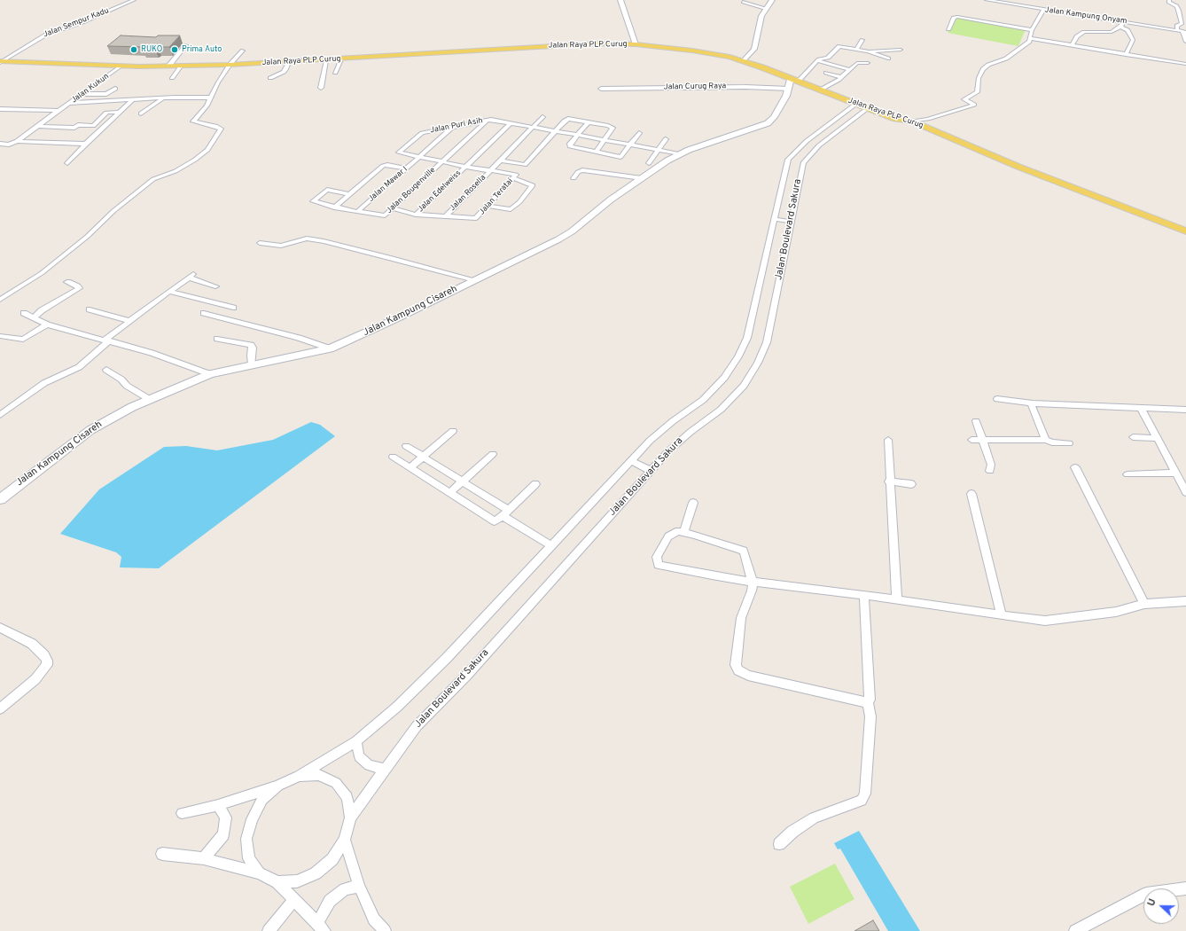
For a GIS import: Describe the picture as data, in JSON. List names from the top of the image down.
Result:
{
  "streets": {
    "main road": ["Jalan Raya PLP Curug", "Jalan Kampung Cisareh"],
    "street": [
      "Jalan Kampung Onyam",
      "Jalan Sempur Kadu",
      "Jalan Curug Raya",
      "Jalan Kukun",
      "Jalan Puri Asih",
      "Jalan Mawar I",
      "Jalan Bougenville",
      "Jalan Edelweiss",
      "Jalan Rosella",
      "Jalan Teratai",
      "Jalan Boulevard Sakura"
    ]
  },
  "crossings": [
    ["Jalan Sempur Kadu", "Jalan Raya PLP Curug"],
    ["Jalan Raya PLP Curug", "Jalan Kukun"],
    ["Jalan Raya PLP Curug", "Jalan Boulevard Sakura"],
    ["Jalan Raya PLP Curug", "Jalan Kampung Cisareh"],
    ["Jalan Curug Raya", "Jalan Kampung Cisareh"],
    ["Jalan Puri Asih", "Jalan Mawar I"],
    ["Jalan Puri Asih", "Jalan Bougenville"],
    ["Jalan Puri Asih", "Jalan Edelweiss"],
    ["Jalan Puri Asih", "Jalan Rosella"],
    ["Jalan Puri Asih", "Jalan Teratai"],
    ["Jalan Puri Asih", "Jalan Kampung Cisareh"],
    ["Jalan Mawar I", "Jalan Bougenville"],
    ["Jalan Bougenville", "Jalan Edelweiss"],
    ["Jalan Rosella", "Jalan Teratai"]
  ],
  "places": ["RUKO", "Prima Auto"],
  "north": "left"
}
